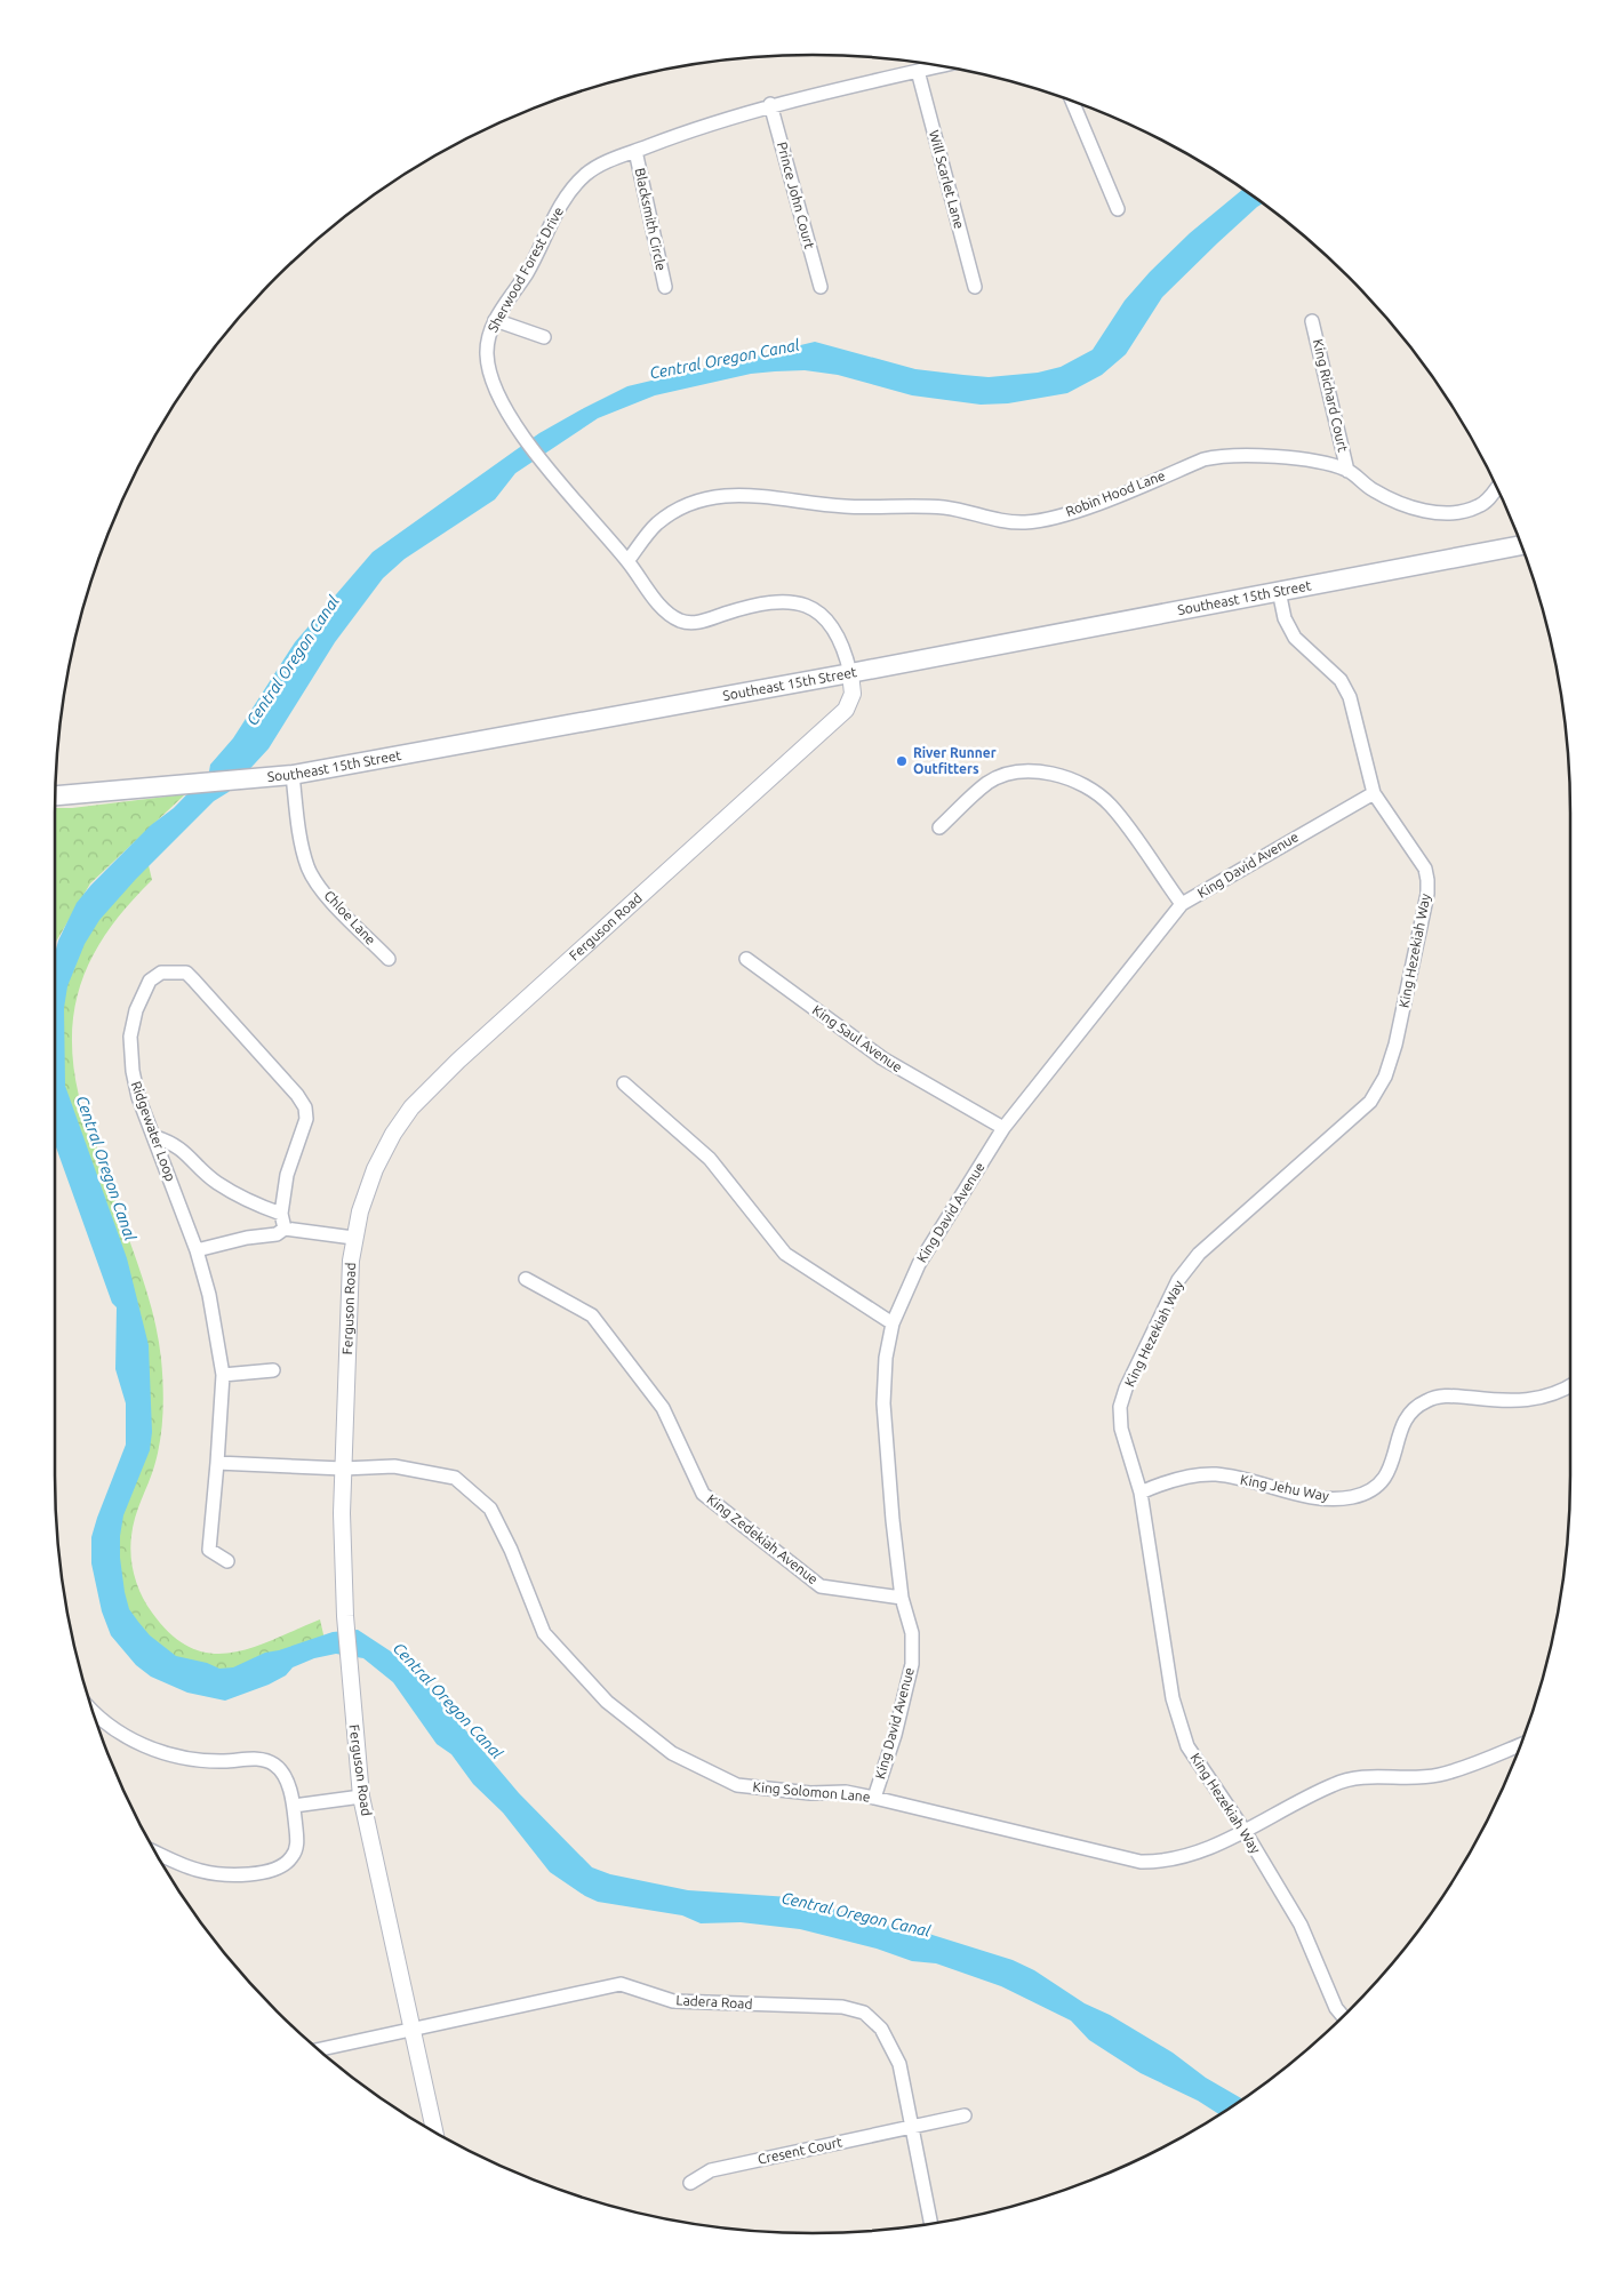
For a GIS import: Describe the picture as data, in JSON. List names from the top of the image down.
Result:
{
  "streets": {
    "main road": ["Southeast 15th Street"],
    "street": [
      "Will Scarlet Lane",
      "Prince John Court",
      "Blacksmith Circle",
      "Sherwood Forest Drive",
      "King Richard Court",
      "Robin Hood Lane",
      "King David Avenue",
      "Chloe Lane",
      "Ferguson Road",
      "King Hezekiah Way",
      "King Saul Avenue",
      "Ridgewater Loop",
      "King Jehu Way",
      "King Zedekiah Avenue",
      "King Solomon Lane",
      "Ladera Road",
      "Cresent Court"
    ]
  },
  "crossings": [
    ["Will Scarlet Lane", "Sherwood Forest Drive"],
    ["Prince John Court", "Sherwood Forest Drive"],
    ["Blacksmith Circle", "Sherwood Forest Drive"],
    ["Sherwood Forest Drive", "Robin Hood Lane"],
    ["Sherwood Forest Drive", "Southeast 15th Street"],
    ["Sherwood Forest Drive", "Ferguson Road"],
    ["King Richard Court", "Robin Hood Lane"],
    ["Southeast 15th Street", "Chloe Lane"],
    ["Southeast 15th Street", "Ferguson Road"],
    ["Southeast 15th Street", "King Hezekiah Way"],
    ["King David Avenue", "King Hezekiah Way"],
    ["King David Avenue", "King Saul Avenue"],
    ["King David Avenue", "King Zedekiah Avenue"],
    ["King David Avenue", "King Solomon Lane"],
    ["Ferguson Road", "King Solomon Lane"],
    ["Ferguson Road", "Ladera Road"],
    ["King Hezekiah Way", "King Jehu Way"],
    ["King Hezekiah Way", "King Solomon Lane"],
    ["Ladera Road", "Cresent Court"]
  ],
  "water": ["Central Oregon Canal"],
  "places": ["River Runner Outfitters"]
}
